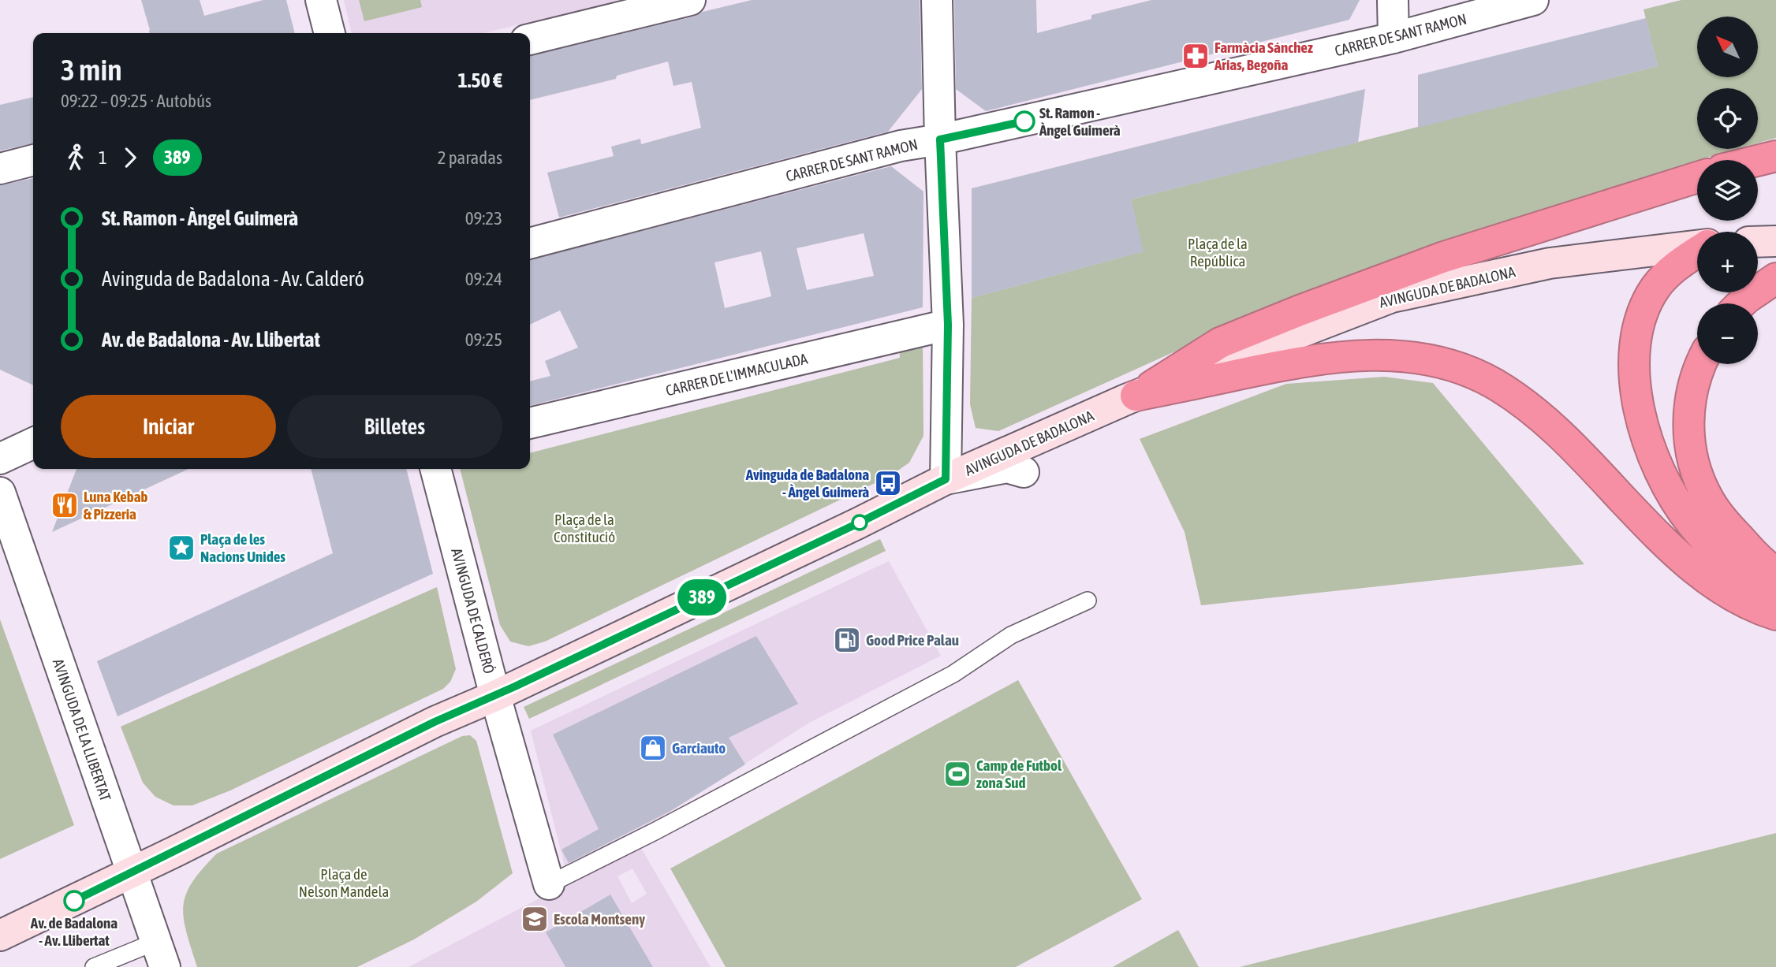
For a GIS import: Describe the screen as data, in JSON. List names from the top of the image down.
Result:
{
  "streets": {
    "street": [
      "CARRER DE SANT RAMON",
      "AVINGUDA DE BADALONA",
      "CARRER DE L'IMMACULADA",
      "AVINGUDA DE CALDERÓ",
      "AVINGUDA DE LA LLIBERTAT"
    ]
  },
  "crossings": [
    ["AVINGUDA DE BADALONA", "AVINGUDA DE CALDERÓ"],
    ["AVINGUDA DE BADALONA", "AVINGUDA DE LA LLIBERTAT"]
  ],
  "parks": ["Plaça de la República", "Plaça de la Constitució", "Plaça de Nelson Mandela"],
  "places": {
    "pharmacy": ["Farmàcia Sánchez Arias, Begoña"],
    "other": ["St. Ramon - Àngel Guimerà", "Av. de Badalona - Av. Llibertat"],
    "bus stop": ["Avinguda de Badalona - Àngel Guimerà"],
    "restaurant": ["Luna Kebab & Pizzeria"],
    "place": ["Plaça de les Nacions Unides"],
    "fuel station": ["Good Price Palau"],
    "shop": ["Garciauto"],
    "sports": ["Camp de Futbol zona Sud"],
    "school or university": ["Escola Montseny"]
  },
  "lines": ["bus line 389"],
  "north": "top left",
  "page": {
    "on_map": "389",
    "map_buttons": ["+", "−"],
    "heading": ["3 min", "09:22 – 09:25 · Autobús", "1.50 €"],
    "legs": ["1", "389", "2 paradas"],
    "list": [
      {
        "name": "St. Ramon - Àngel Guimerà",
        "value": "09:23"
      },
      {
        "name": "Avinguda de Badalona - Av. Calderó",
        "value": "09:24"
      },
      {
        "name": "Av. de Badalona - Av. Llibertat",
        "value": "09:25"
      }
    ],
    "buttons": ["Iniciar", "Billetes"]
  }
}
